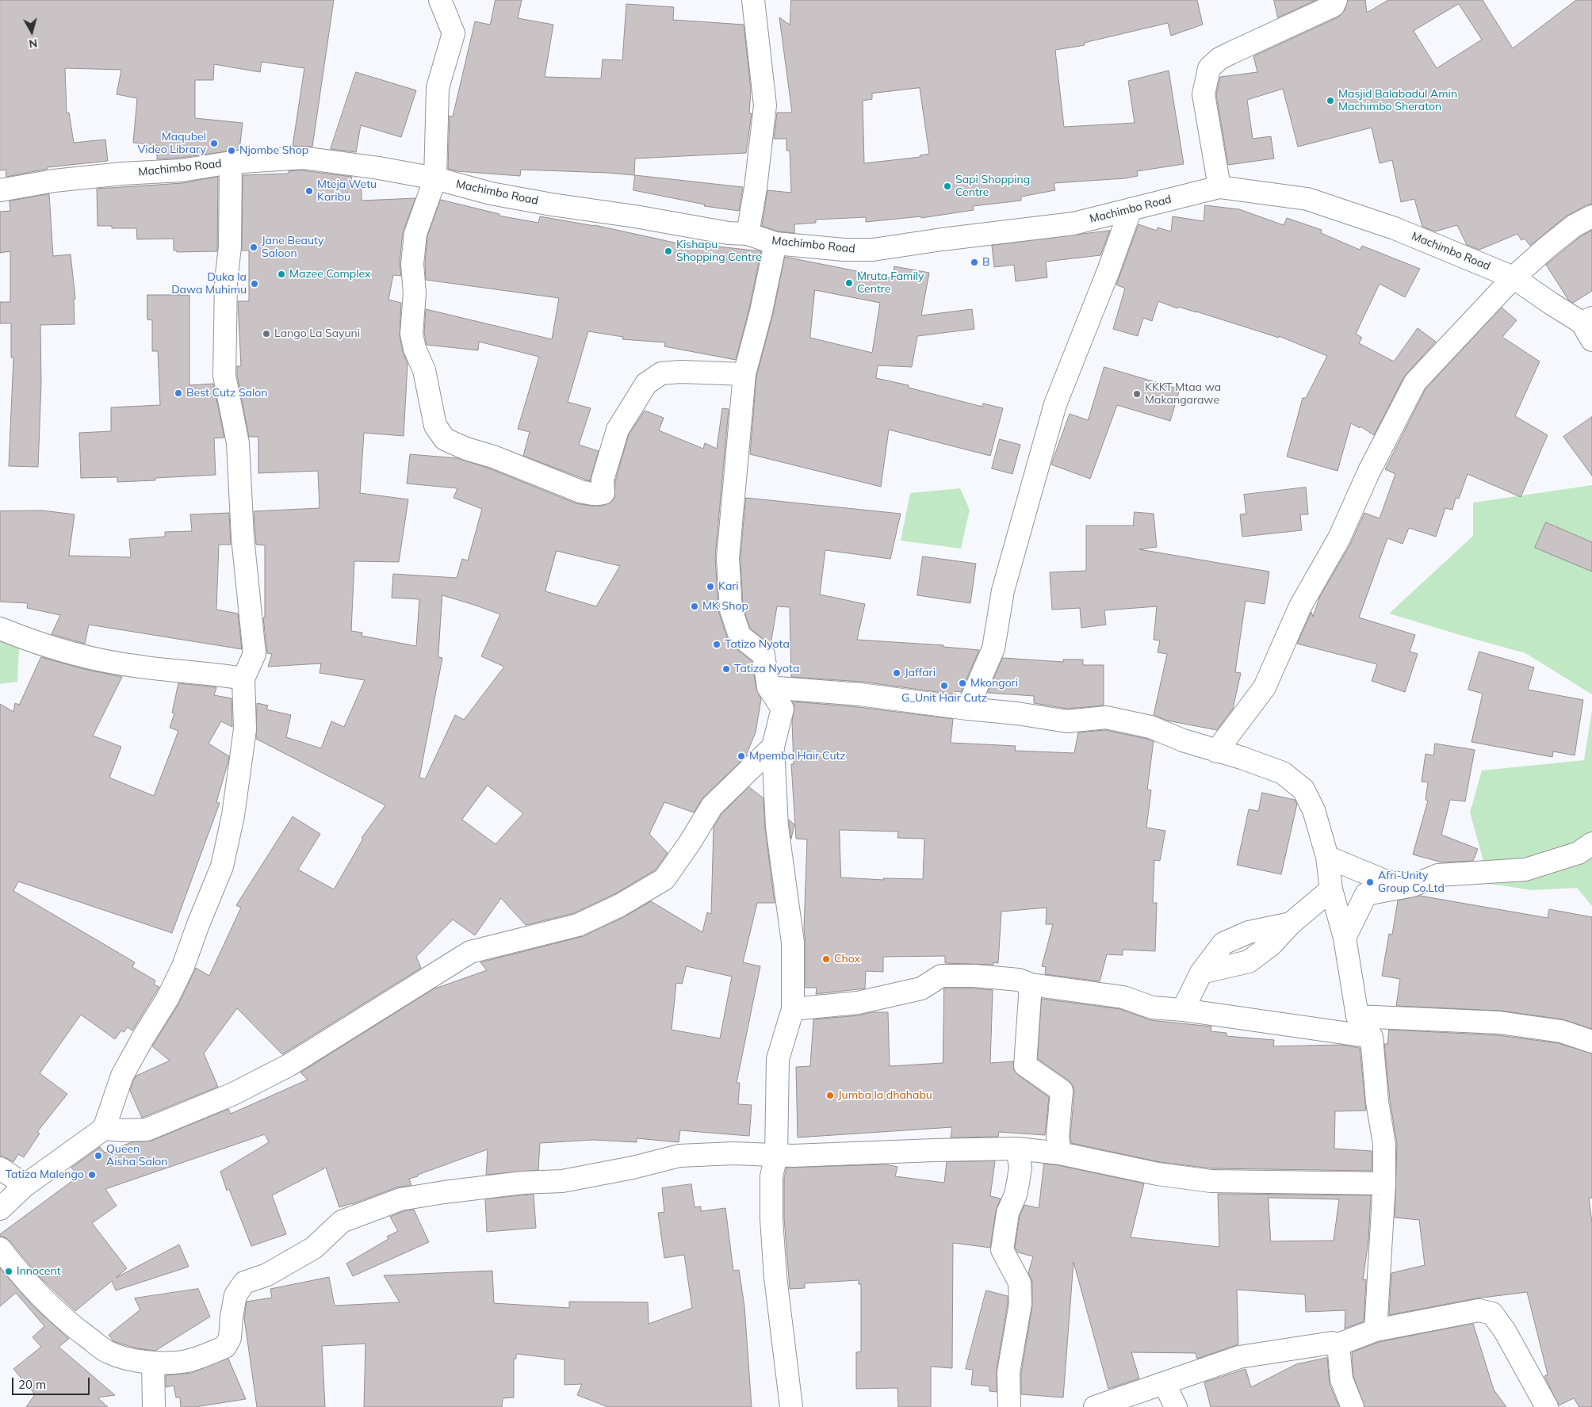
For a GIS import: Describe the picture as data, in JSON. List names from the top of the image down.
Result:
{
  "streets": {
    "street": ["Machimbo Road"]
  },
  "places": [
    "Masjid Balabadul Amin Machimbo Sheraton",
    "Maqubel Video Library",
    "Njombe Shop",
    "Sapi Shopping Centre",
    "Mteja Wetu Karibu",
    "Jane Beauty Saloon",
    "Kishapu Shopping Centre",
    "B",
    "Mazee Complex",
    "Mruta Family Centre",
    "Duka la Dawa Muhimu",
    "Lango La Sayuni",
    "Best Cutz Salon",
    "KKKT Mtaa wa Makangarawe",
    "Kari",
    "MK Shop",
    "Tatizo Nyota",
    "Tatiza Nyota",
    "Jaffari",
    "Mkongori",
    "G_Unit Hair Cutz",
    "Mpemba Hair Cutz",
    "Afri-Unity Group Co.Ltd",
    "Chox",
    "Jumba la dhahabu",
    "Queen Aisha Salon",
    "Tatiza Malengo",
    "Innocent"
  ],
  "scale_bar": "20 m",
  "north": "bottom"
}
